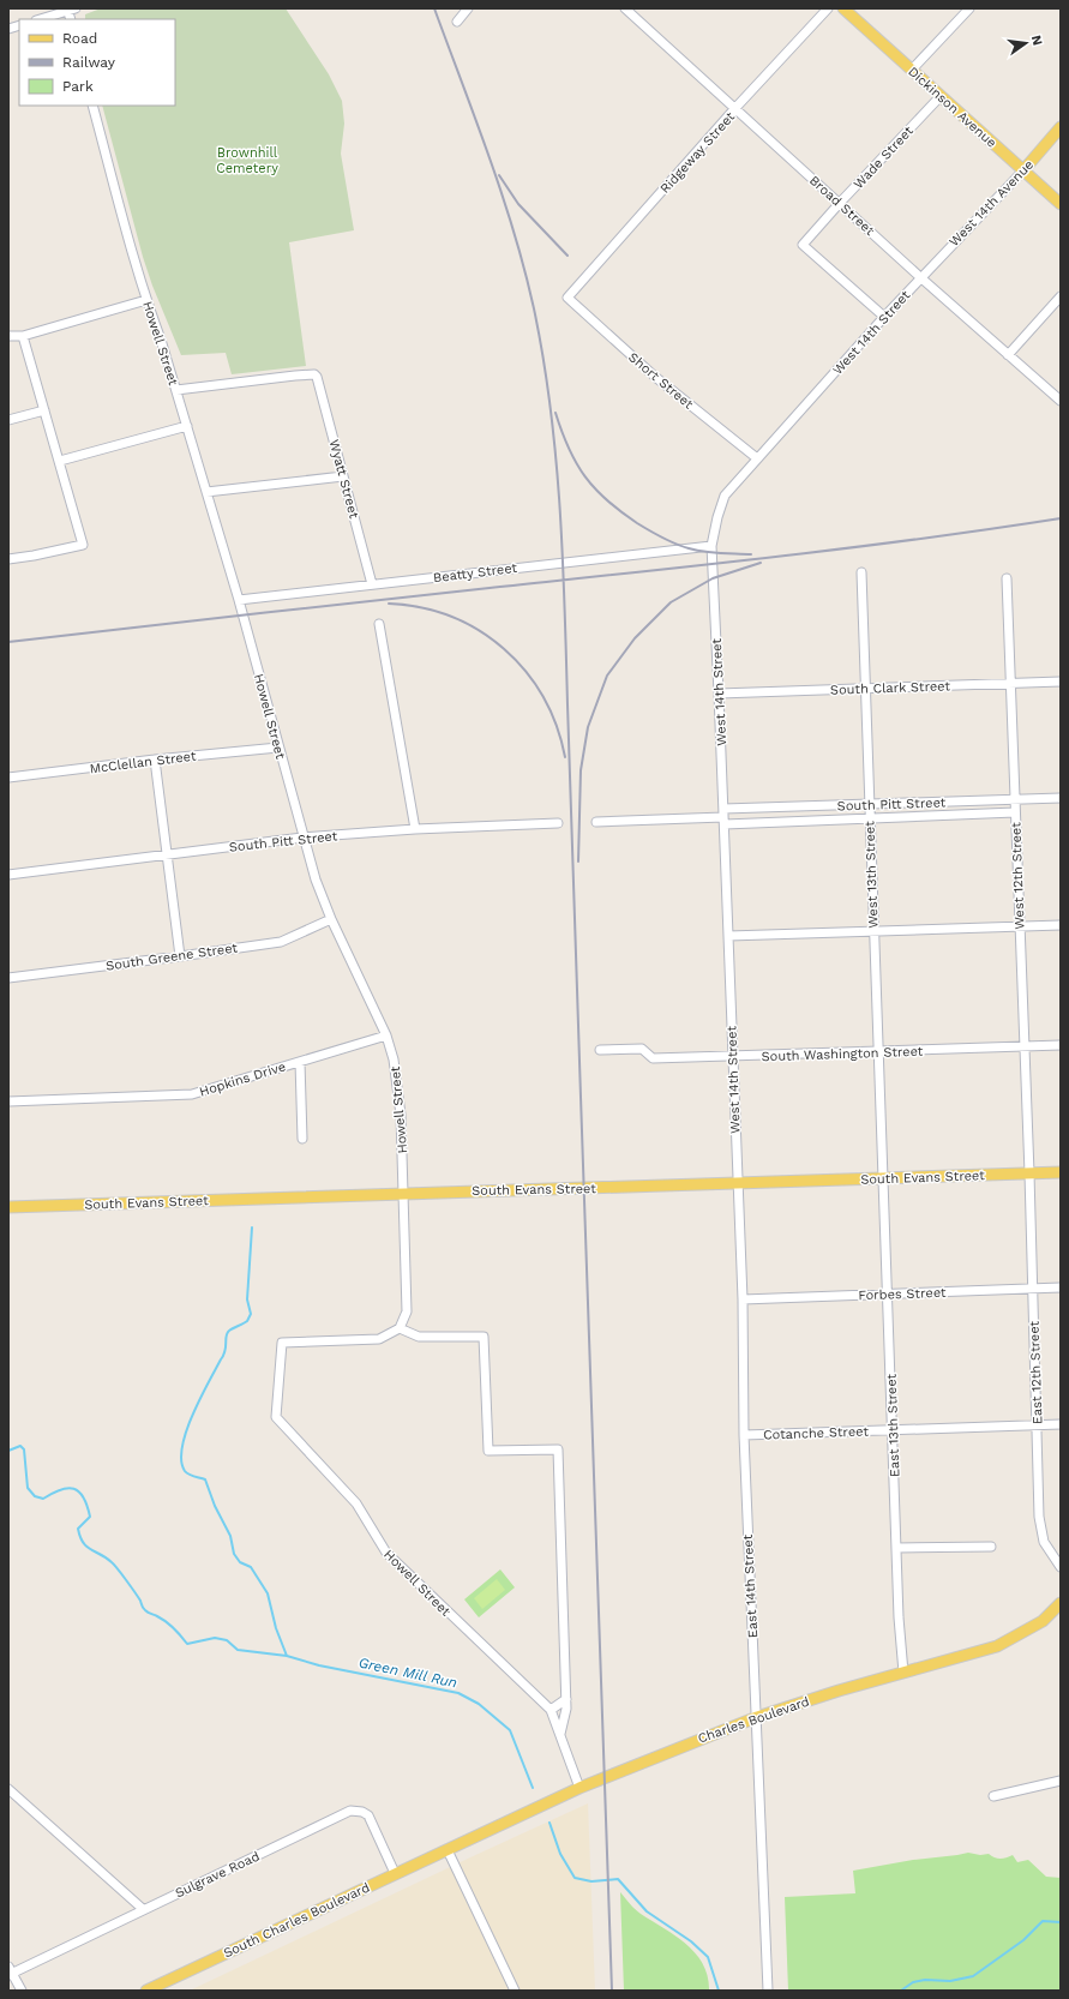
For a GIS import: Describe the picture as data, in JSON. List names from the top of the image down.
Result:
{
  "streets": {
    "main road": [
      "Dickinson Avenue",
      "West 14th Avenue",
      "South Evans Street",
      "Charles Boulevard",
      "South Charles Boulevard"
    ],
    "street": [
      "Ridgeway Street",
      "Wade Street",
      "Broad Street",
      "West 14th Street",
      "Howell Street",
      "Short Street",
      "Wyatt Street",
      "Beatty Street",
      "South Clark Street",
      "McClellan Street",
      "South Pitt Street",
      "West 13th Street",
      "West 12th Street",
      "South Greene Street",
      "South Washington Street",
      "Hopkins Drive",
      "Forbes Street",
      "East 12th Street",
      "East 13th Street",
      "Cotanche Street",
      "East 14th Street",
      "Sulgrave Road"
    ]
  },
  "crossings": [
    ["Dickinson Avenue", "Wade Street"],
    ["Dickinson Avenue", "West 14th Avenue"],
    ["Ridgeway Street", "Broad Street"],
    ["Ridgeway Street", "Short Street"],
    ["Wade Street", "Broad Street"],
    ["Wade Street", "West 14th Street"],
    ["West 14th Avenue", "Broad Street"],
    ["West 14th Avenue", "West 14th Street"],
    ["Broad Street", "West 14th Street"],
    ["West 14th Street", "Short Street"],
    ["West 14th Street", "Beatty Street"],
    ["West 14th Street", "South Clark Street"],
    ["West 14th Street", "South Pitt Street"],
    ["West 14th Street", "South Washington Street"],
    ["West 14th Street", "South Evans Street"],
    ["West 14th Street", "East 14th Street"],
    ["Howell Street", "Wyatt Street"],
    ["Howell Street", "Beatty Street"],
    ["Howell Street", "McClellan Street"],
    ["Howell Street", "South Pitt Street"],
    ["Howell Street", "South Greene Street"],
    ["Howell Street", "Hopkins Drive"],
    ["Howell Street", "South Evans Street"],
    ["Howell Street", "Charles Boulevard"],
    ["Wyatt Street", "Beatty Street"],
    ["South Clark Street", "West 13th Street"],
    ["South Clark Street", "West 12th Street"],
    ["South Pitt Street", "West 13th Street"],
    ["South Pitt Street", "West 12th Street"],
    ["West 13th Street", "South Washington Street"],
    ["West 13th Street", "South Evans Street"],
    ["West 13th Street", "East 13th Street"],
    ["West 12th Street", "South Washington Street"],
    ["West 12th Street", "South Evans Street"],
    ["West 12th Street", "East 12th Street"],
    ["South Evans Street", "East 12th Street"],
    ["South Evans Street", "East 13th Street"],
    ["South Evans Street", "East 14th Street"],
    ["Forbes Street", "East 12th Street"],
    ["Forbes Street", "East 13th Street"],
    ["Forbes Street", "East 14th Street"],
    ["East 12th Street", "Cotanche Street"],
    ["East 13th Street", "Cotanche Street"],
    ["East 13th Street", "Charles Boulevard"],
    ["Cotanche Street", "East 14th Street"],
    ["East 14th Street", "Charles Boulevard"],
    ["Charles Boulevard", "South Charles Boulevard"],
    ["Sulgrave Road", "South Charles Boulevard"]
  ],
  "water": ["Green Mill Run"],
  "parks": ["Brownhill Cemetery"],
  "legend": ["Road", "Railway", "Park"],
  "north": "right"
}
